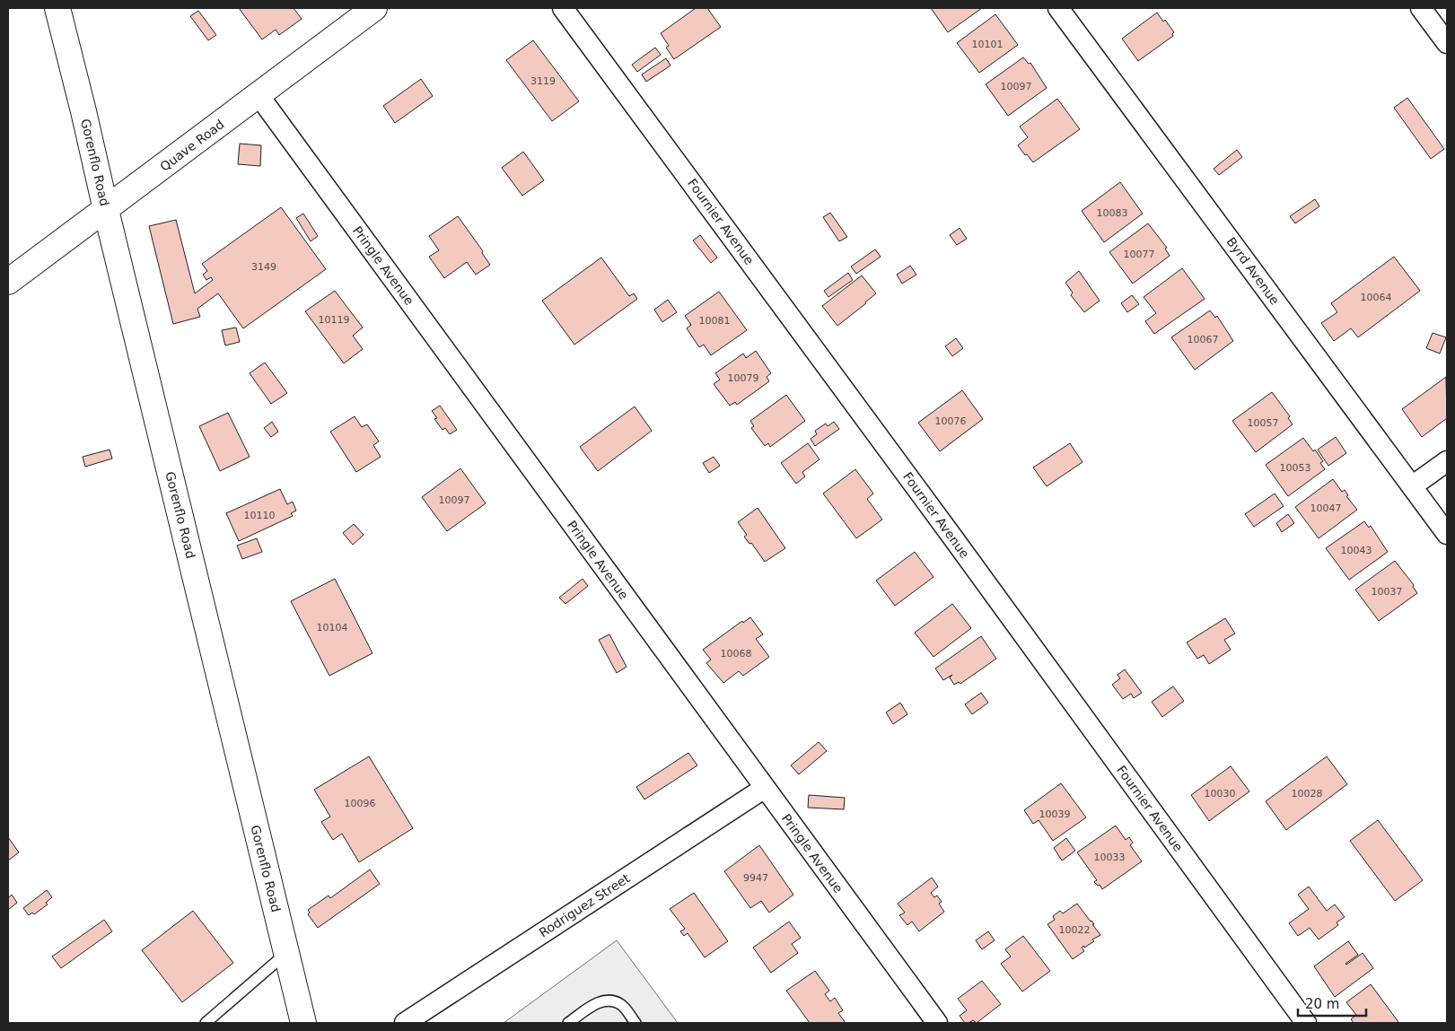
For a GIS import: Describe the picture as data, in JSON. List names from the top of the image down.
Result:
{
  "streets": {
    "main road": ["Quave Road", "Gorenflo Road"],
    "street": [
      "Fournier Avenue",
      "Pringle Avenue",
      "Byrd Avenue",
      "Rodriguez Street"
    ]
  },
  "crossings": [
    ["Quave Road", "Gorenflo Road"],
    ["Quave Road", "Pringle Avenue"],
    ["Pringle Avenue", "Rodriguez Street"]
  ],
  "house_numbers": [
    "10101",
    "3119",
    "10097",
    "10083",
    "10077",
    "3149",
    "10064",
    "10119",
    "10081",
    "10067",
    "10079",
    "10076",
    "10057",
    "10053",
    "10097",
    "10047",
    "10110",
    "10043",
    "10037",
    "10104",
    "10068",
    "10030",
    "10028",
    "10096",
    "10039",
    "10033",
    "9947",
    "10022"
  ],
  "scale_bar": "20 m"
}
